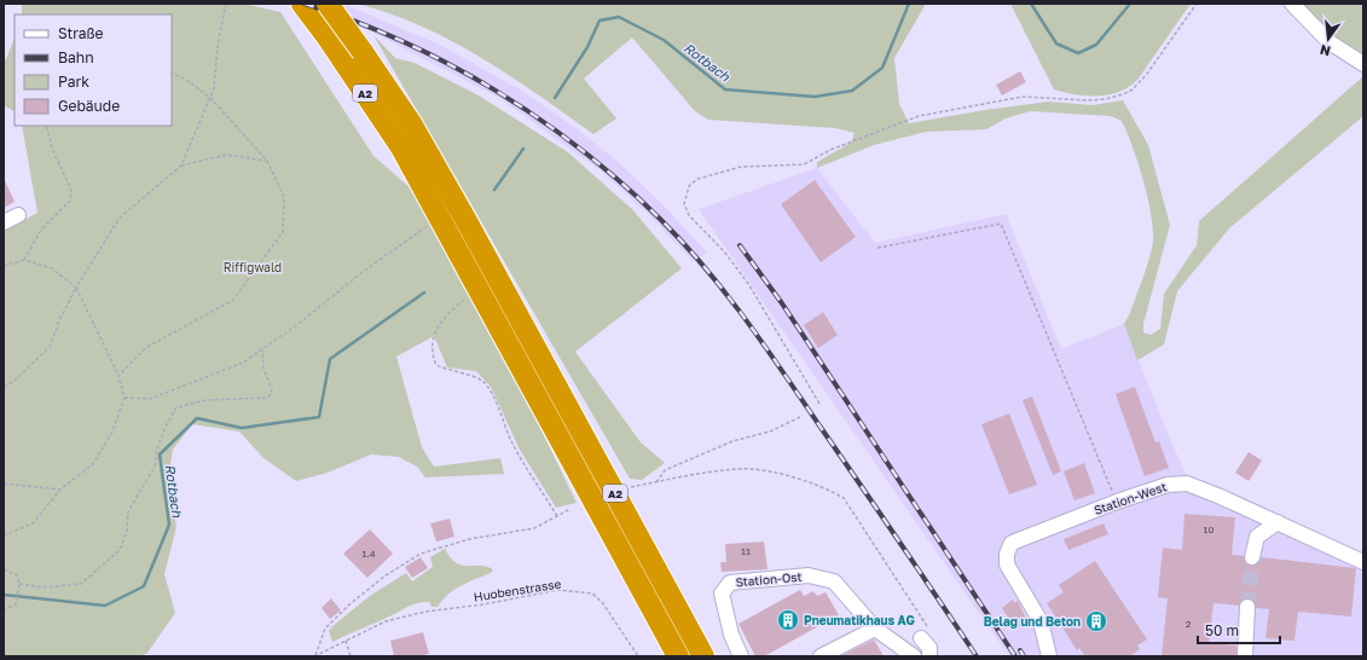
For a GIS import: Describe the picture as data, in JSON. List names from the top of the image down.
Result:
{
  "streets": {
    "highway": ["A2"],
    "street": ["Station-West", "Station-Ost"],
    "path": ["Huobenstrasse"]
  },
  "water": ["Rotbach"],
  "parks": ["Riffigwald"],
  "places": {
    "building": ["Pneumatikhaus AG", "Belag und Beton"]
  },
  "house_numbers": [
    "10",
    "11",
    "1.4",
    "2"
  ],
  "legend": [
    "Straße",
    "Bahn",
    "Park",
    "Gebäude"
  ],
  "scale_bar": "50 m",
  "north": "bottom"
}
